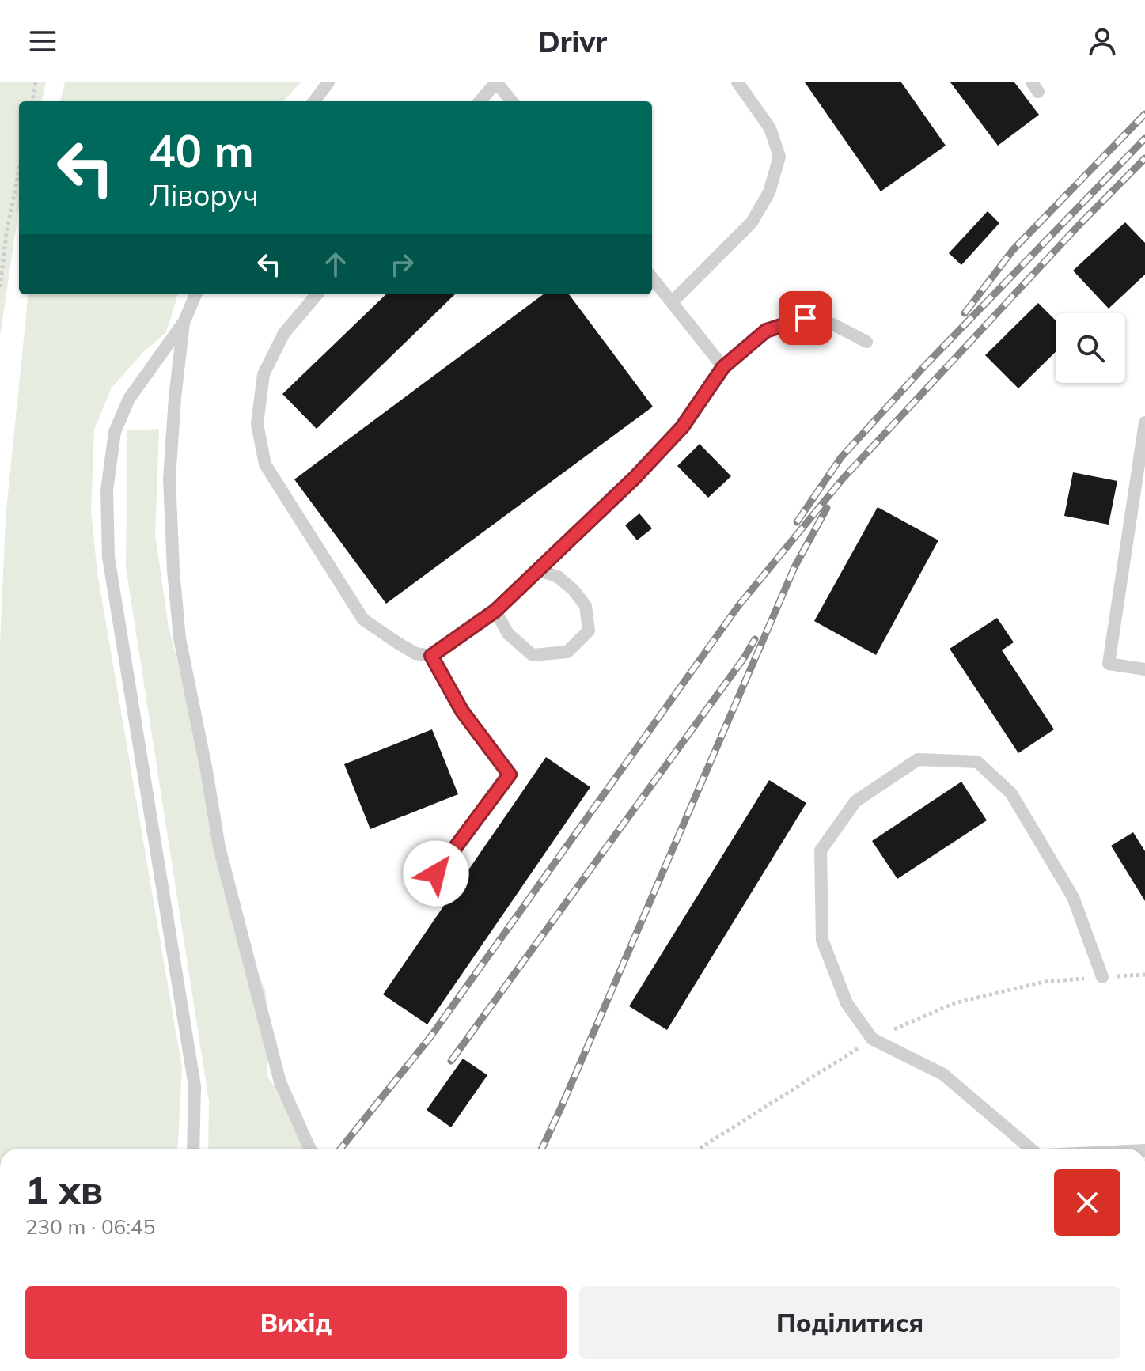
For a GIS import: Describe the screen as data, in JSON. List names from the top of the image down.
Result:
{
  "page": {
    "header": "Drivr",
    "turn": ["40 m", "Ліворуч"],
    "heading": ["1 хв", "230 m · 06:45"],
    "buttons": ["Вихід", "Поділитися"]
  }
}
